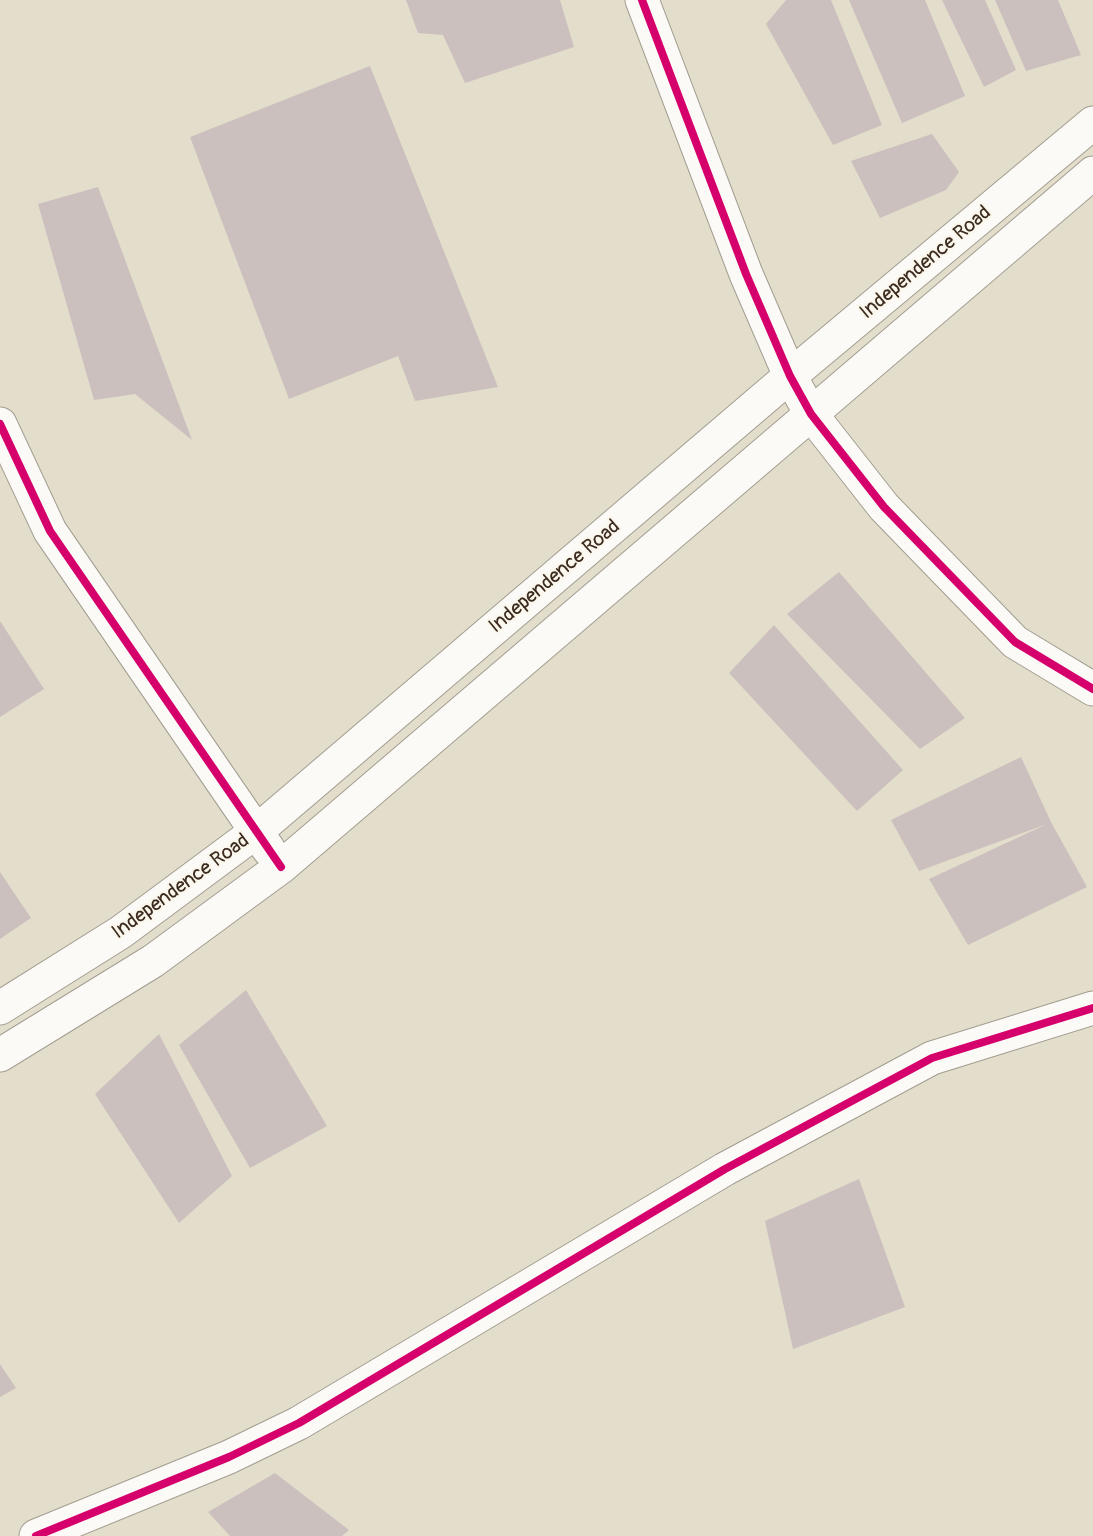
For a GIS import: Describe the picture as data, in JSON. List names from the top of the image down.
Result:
{
  "streets": {
    "main road": ["Independence Road"]
  }
}
